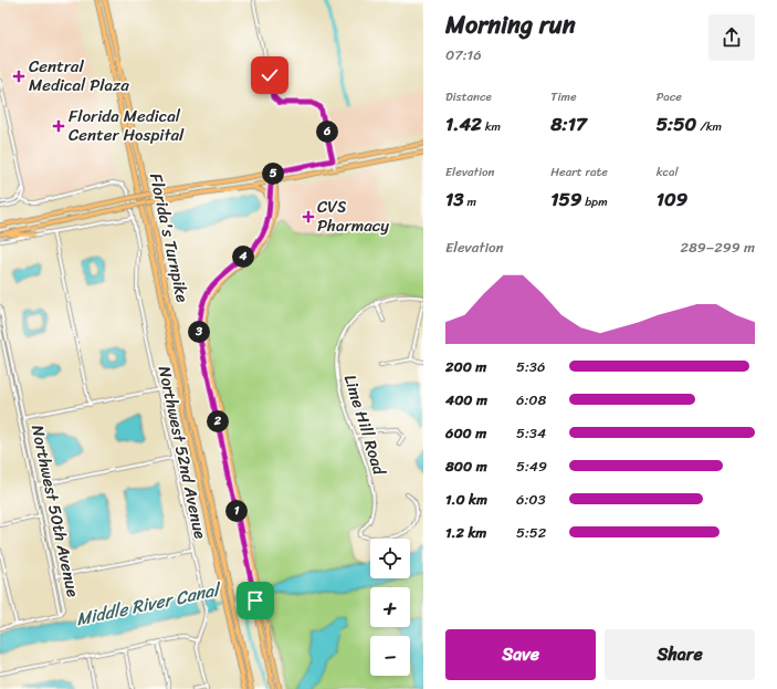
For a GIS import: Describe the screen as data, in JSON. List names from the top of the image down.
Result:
{
  "streets": {
    "highway": ["Florida's Turnpike"],
    "street": ["Lime Hill Road", "Northwest 52nd Avenue", "Northwest 50th Avenue"]
  },
  "water": ["Middle River Canal"],
  "places": {
    "health": ["Central Medical Plaza", "Florida Medical Center Hospital", "CVS Pharmacy"]
  },
  "page": {
    "heading": ["Morning run", "07:16"],
    "stats": [
      ["Distance", "1.42 km"],
      ["Time", "8:17"],
      ["Pace", "5:50 /km"],
      ["Elevation", "13 m"],
      ["Heart rate", "159 bpm"],
      ["kcal", "109"]
    ],
    "pins": [
      "6",
      "5",
      "4",
      "3",
      "2",
      "1"
    ],
    "chart": ["Elevation", "289–299 m"],
    "list": [
      {
        "name": "200 m",
        "note": "5:36"
      },
      {
        "name": "400 m",
        "note": "6:08"
      },
      {
        "name": "600 m",
        "note": "5:34"
      },
      {
        "name": "800 m",
        "note": "5:49"
      },
      {
        "name": "1.0 km",
        "note": "6:03"
      },
      {
        "name": "1.2 km",
        "note": "5:52"
      }
    ],
    "map_buttons": ["+", "−"],
    "buttons": ["Save", "Share"]
  }
}
